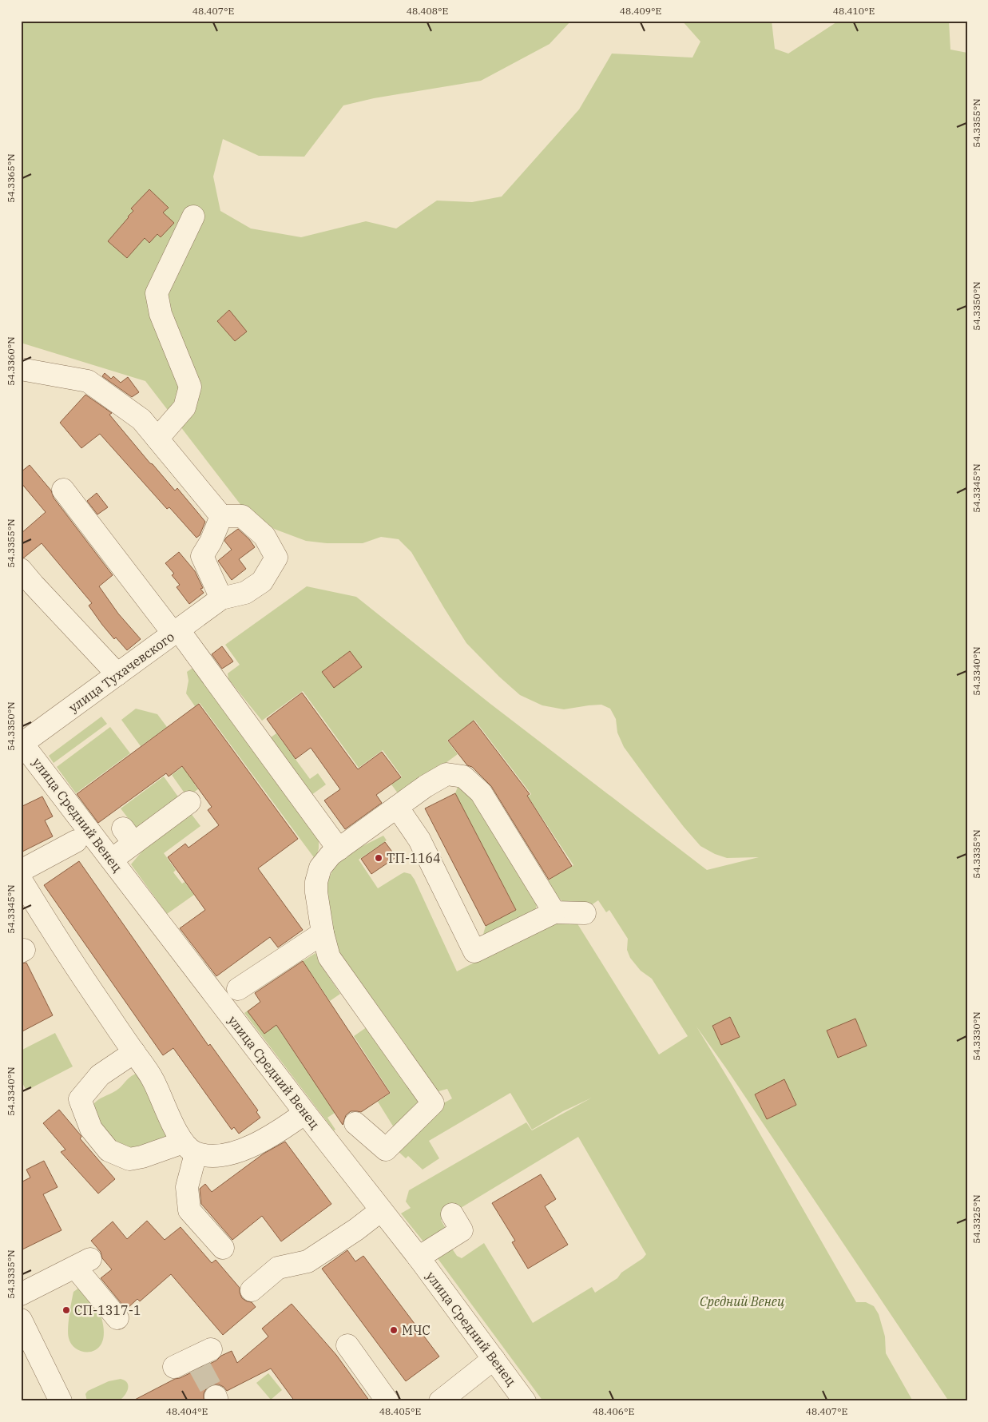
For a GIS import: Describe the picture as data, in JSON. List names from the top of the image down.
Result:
{
  "streets": {
    "street": ["улица Тухачевского", "улица Средний Венец"]
  },
  "crossings": [
    ["улица Тухачевского", "улица Средний Венец"]
  ],
  "parks": ["Средний Венец"],
  "places": ["ТП-1164", "СП-1317-1", "МЧС"],
  "coordinates": [
    "48.407°E",
    "48.408°E",
    "48.409°E",
    "48.410°E",
    "54.3355°N",
    "54.3365°N",
    "54.3350°N",
    "54.3360°N",
    "54.3345°N",
    "54.3340°N",
    "54.3335°N",
    "54.3330°N",
    "54.3325°N",
    "48.404°E",
    "48.405°E",
    "48.406°E"
  ]
}
